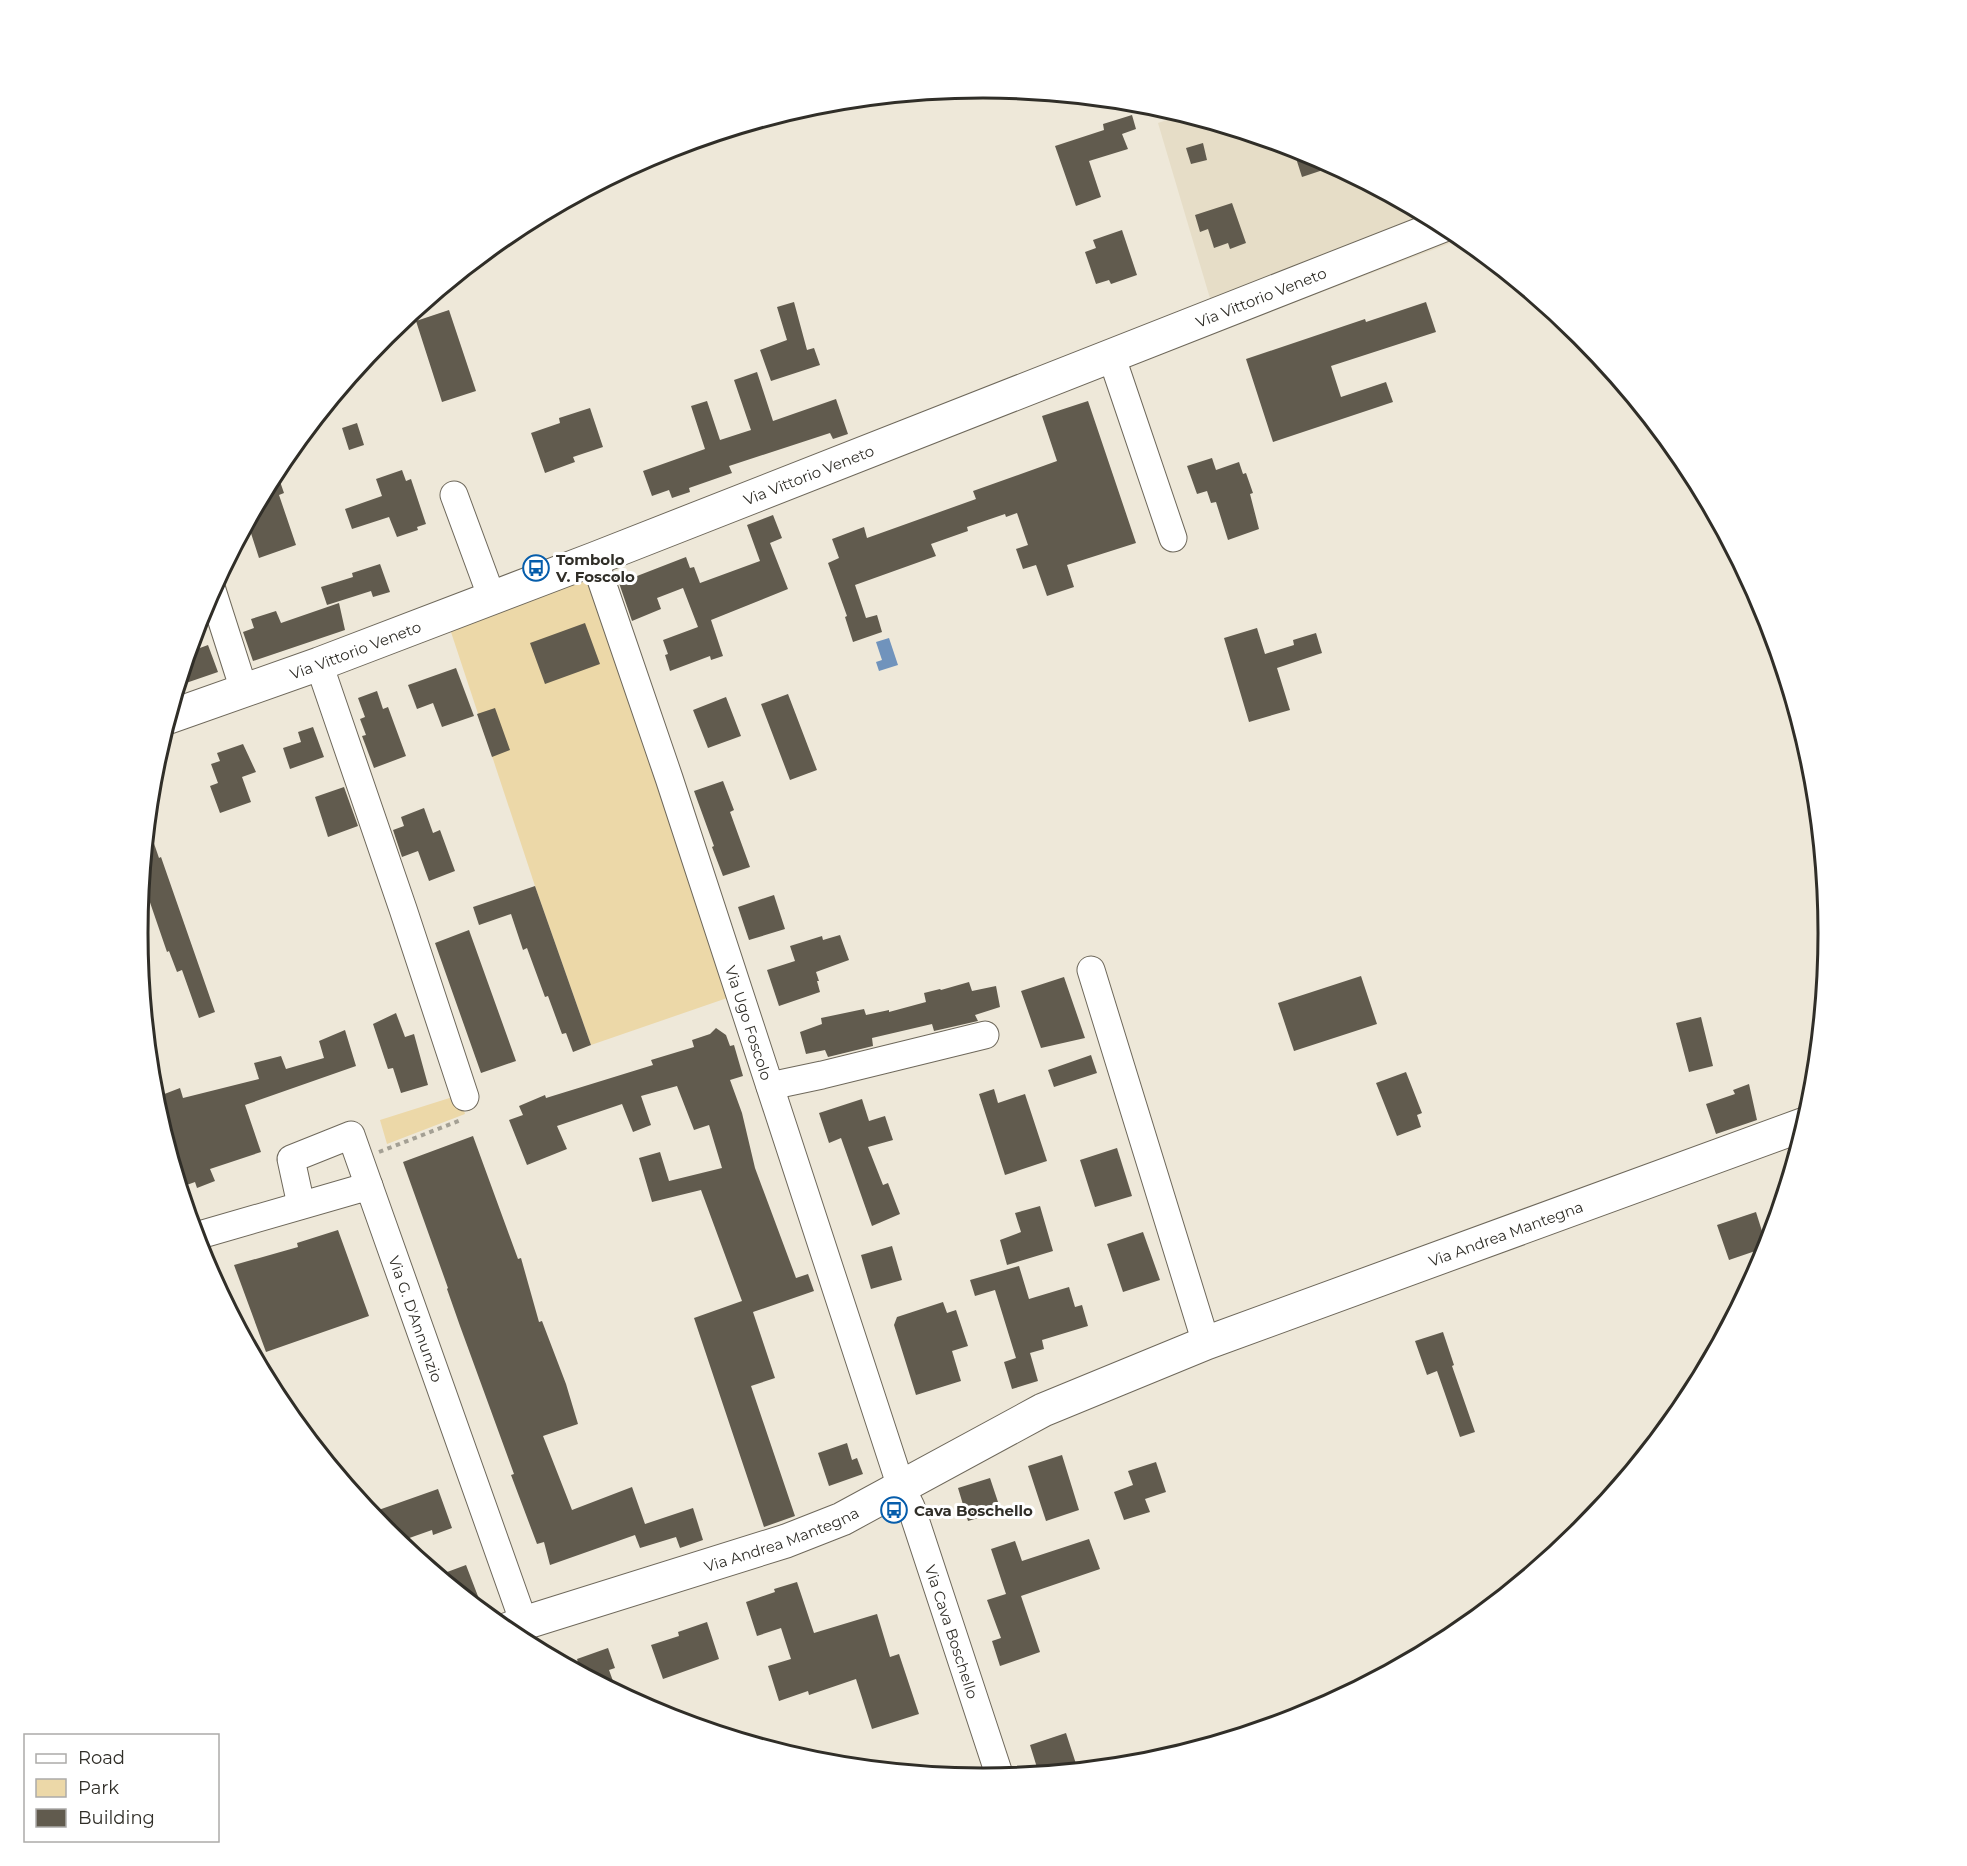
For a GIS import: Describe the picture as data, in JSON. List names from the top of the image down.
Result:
{
  "streets": {
    "main road": ["Via Vittorio Veneto", "Via Andrea Mantegna"],
    "street": ["Via Ugo Foscolo", "Via G. D'Annunzio", "Via Cava Boschello"]
  },
  "crossings": [
    ["Via Vittorio Veneto", "Via Ugo Foscolo"],
    ["Via Ugo Foscolo", "Via Andrea Mantegna"],
    ["Via Ugo Foscolo", "Via Cava Boschello"],
    ["Via Andrea Mantegna", "Via Cava Boschello"]
  ],
  "places": {
    "bus stop": ["Tombolo V. Foscolo", "Cava Boschello"]
  },
  "legend": ["Road", "Park", "Building"]
}
